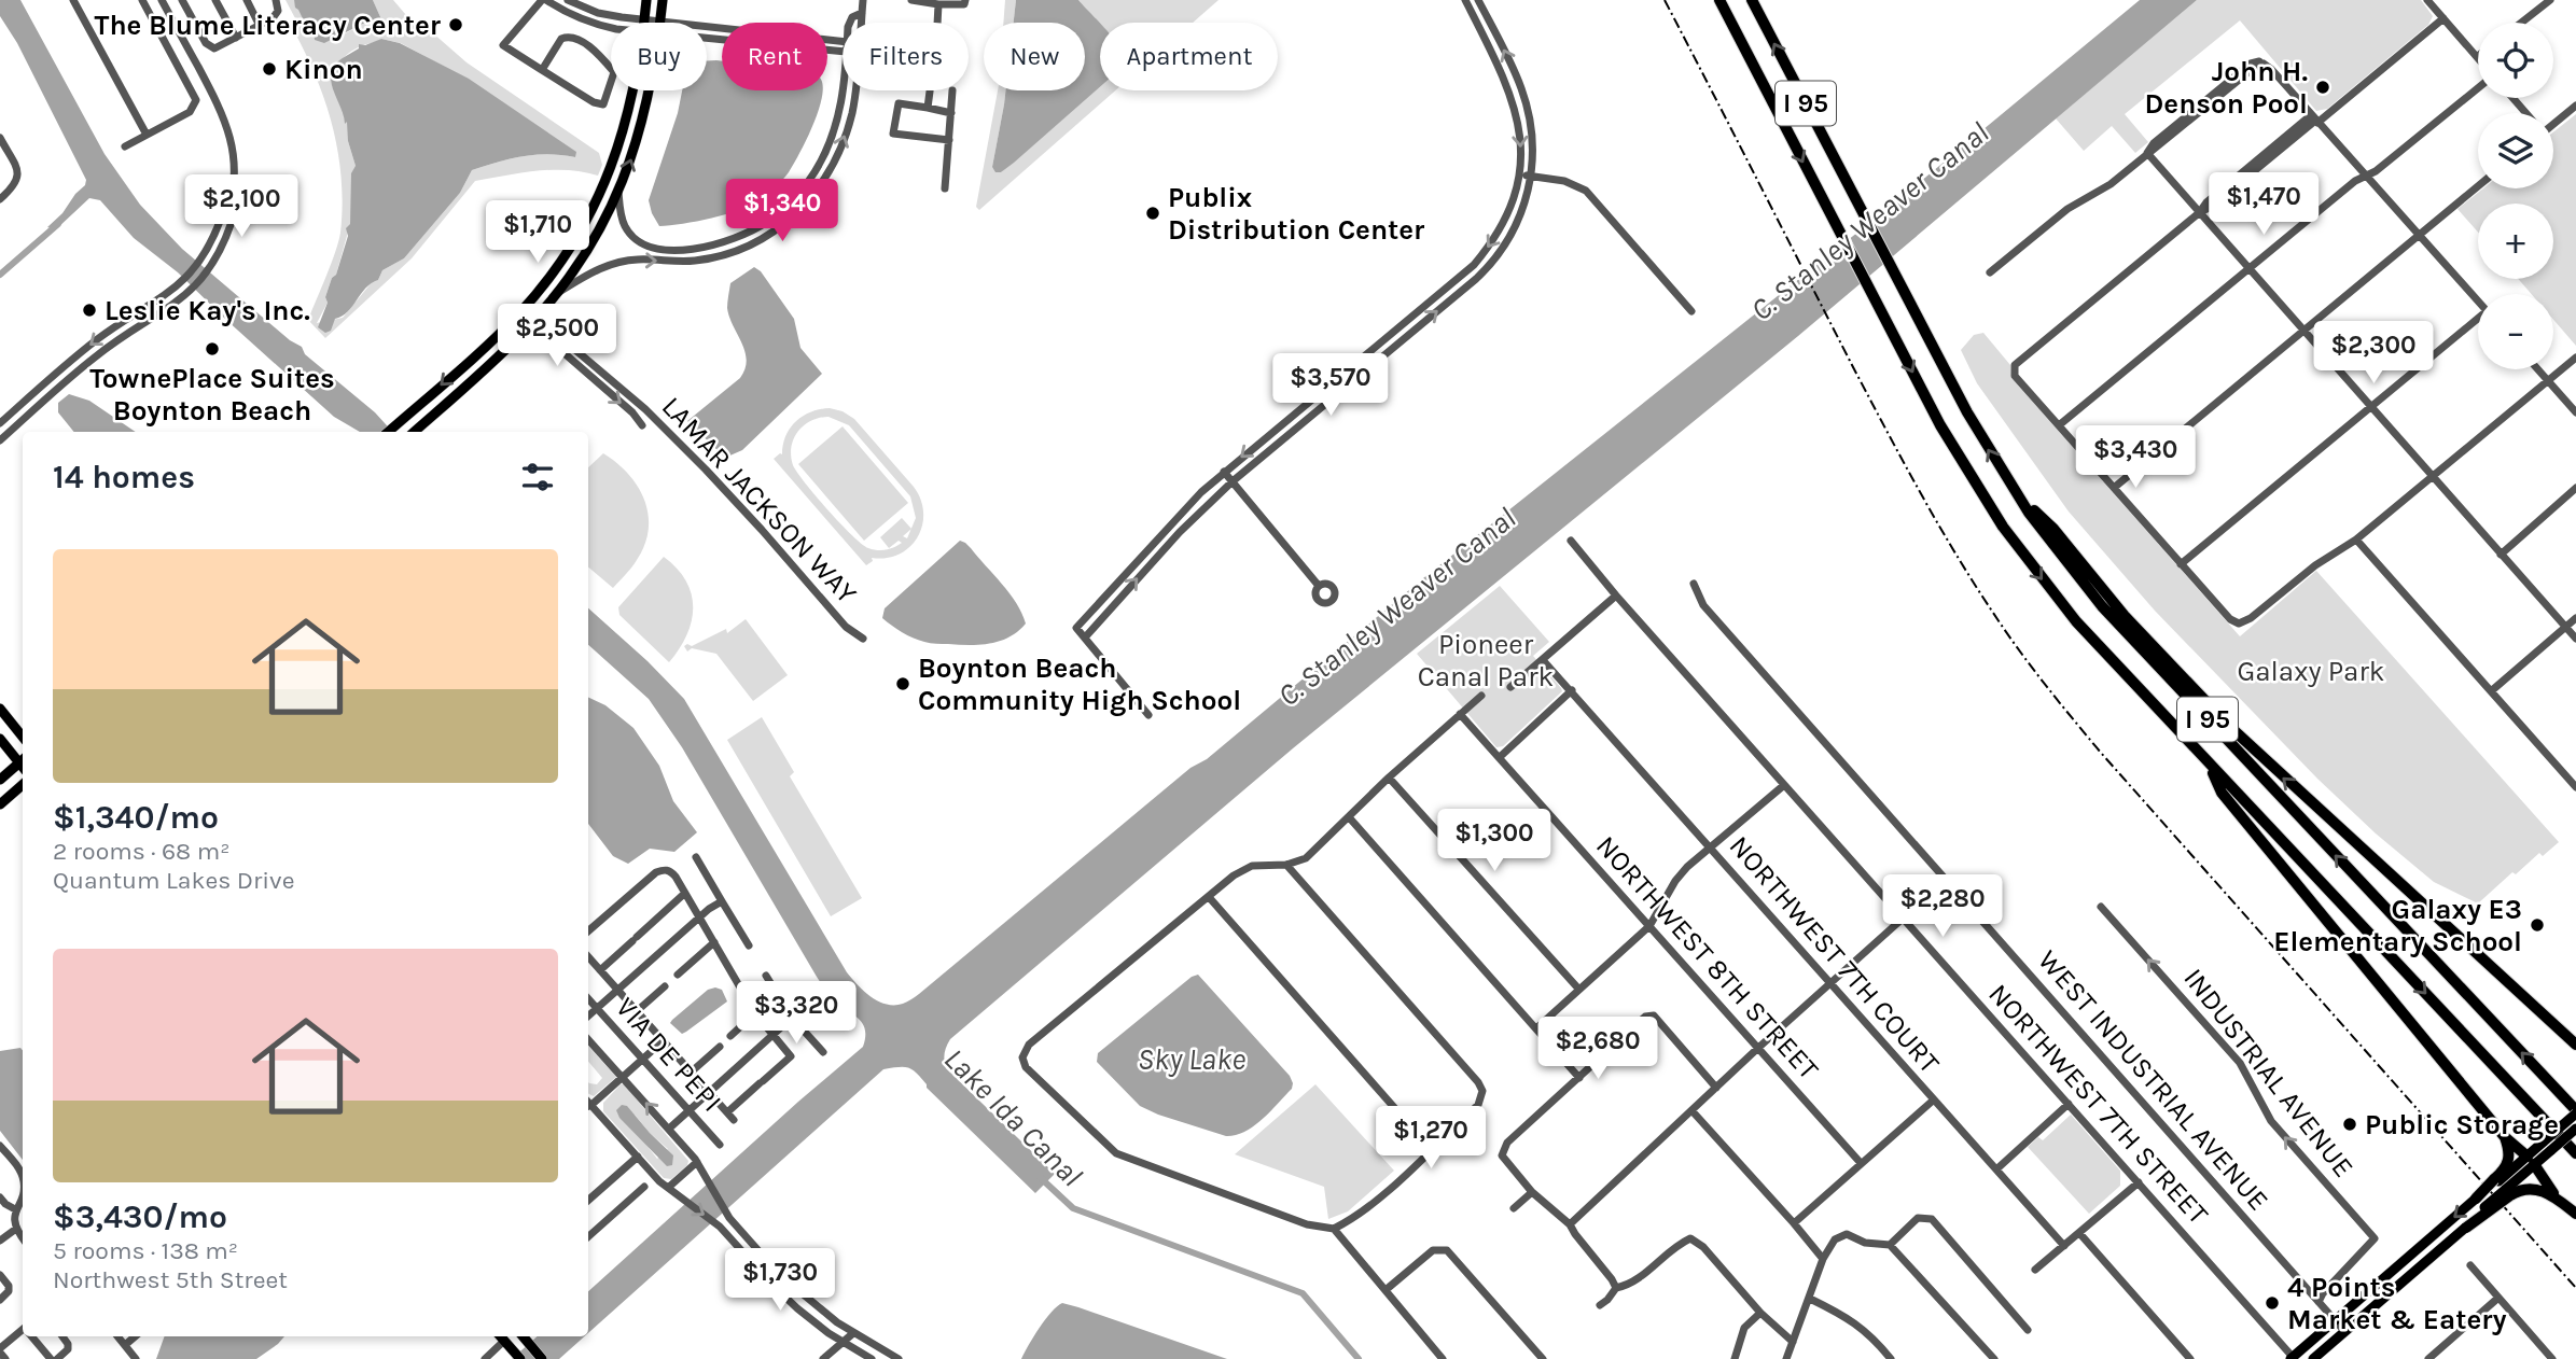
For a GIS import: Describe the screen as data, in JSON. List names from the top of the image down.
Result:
{
  "streets": {
    "highway": ["I 95"],
    "street": [
      "LAMAR JACKSON WAY",
      "NORTHWEST 7TH COURT",
      "NORTHWEST 8TH STREET",
      "VIA DE PEPI",
      "INDUSTRIAL AVENUE",
      "WEST INDUSTRIAL AVENUE",
      "NORTHWEST 7TH STREET"
    ]
  },
  "crossings": [
    ["INDUSTRIAL AVENUE", "WEST INDUSTRIAL AVENUE"]
  ],
  "one_way": ["INDUSTRIAL AVENUE"],
  "water": ["C. Stanley Weaver Canal", "Sky Lake", "Lake Ida Canal"],
  "parks": ["Pioneer Canal Park", "Galaxy Park"],
  "places": [
    "The Blume Literacy Center",
    "Kinon",
    "John H. Denson Pool",
    "Publix Distribution Center",
    "Leslie Kay's Inc.",
    "TownePlace Suites Boynton Beach",
    "Boynton Beach Community High School",
    "Galaxy E3 Elementary School",
    "Public Storage",
    "4 Points Market & Eatery"
  ],
  "page": {
    "map_buttons": ["+", "−"],
    "chip": [
      "Buy",
      "Rent",
      "Filters",
      "New",
      "Apartment"
    ],
    "price": [
      "$1,470",
      "$2,100",
      "$1,340",
      "$1,710",
      "$2,500",
      "$2,300",
      "$3,570",
      "$3,430",
      "$1,300",
      "$2,280",
      "$3,320",
      "$2,680",
      "$1,270",
      "$1,730"
    ],
    "heading": "14 homes",
    "list": [
      {
        "name": "$1,340/mo",
        "note": "2 rooms · 68 m² · Quantum Lakes Drive"
      },
      {
        "name": "$3,430/mo",
        "note": "5 rooms · 138 m² · Northwest 5th Street"
      }
    ]
  }
}
